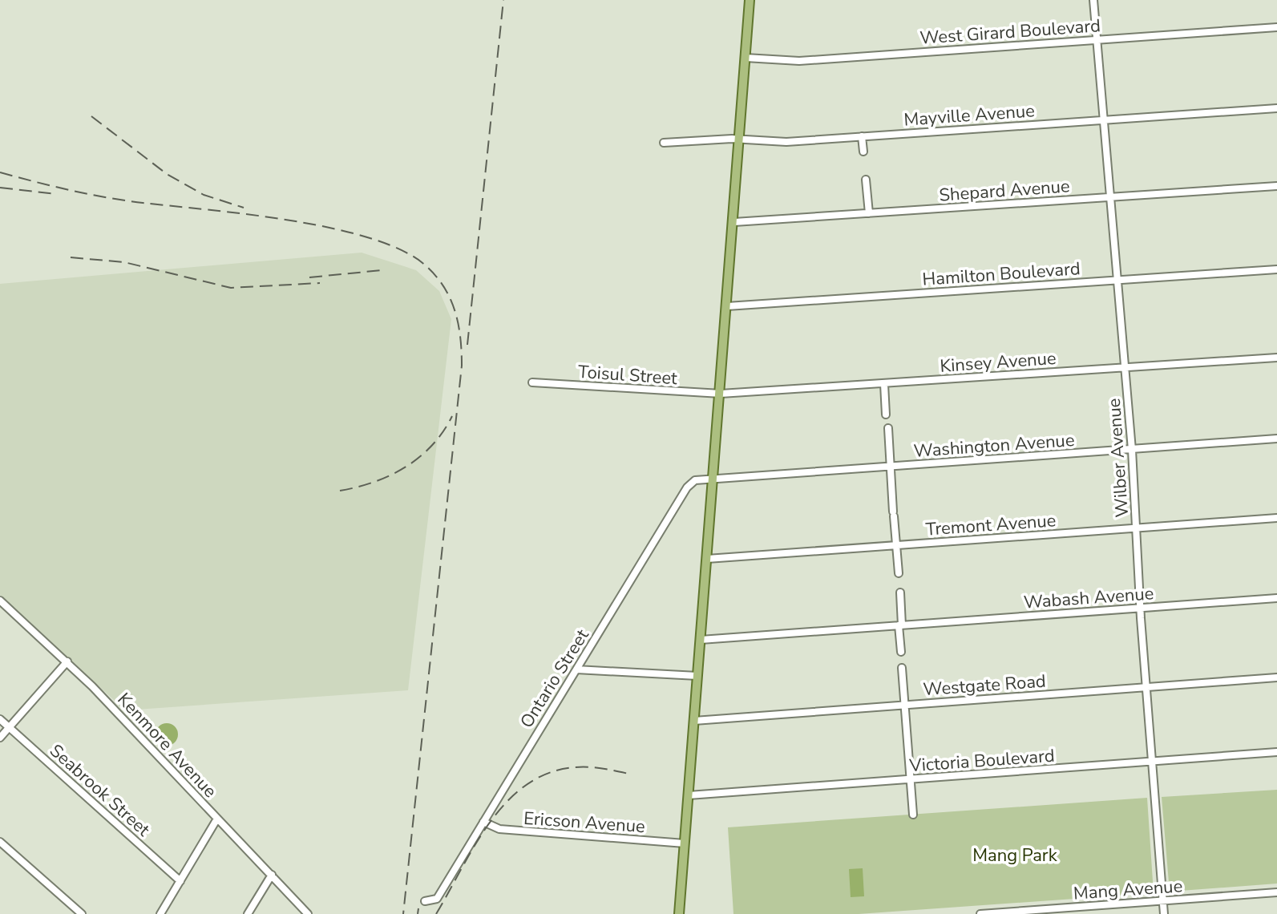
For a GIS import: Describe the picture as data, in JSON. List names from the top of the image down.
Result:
{
  "streets": {
    "street": [
      "West Girard Boulevard",
      "Mayville Avenue",
      "Shepard Avenue",
      "Hamilton Boulevard",
      "Kinsey Avenue",
      "Toisul Street",
      "Washington Avenue",
      "Wilber Avenue",
      "Tremont Avenue",
      "Wabash Avenue",
      "Ontario Street",
      "Westgate Road",
      "Kenmore Avenue",
      "Victoria Boulevard",
      "Seabrook Street",
      "Ericson Avenue",
      "Mang Avenue"
    ]
  },
  "crossings": [
    ["West Girard Boulevard", "Wilber Avenue"],
    ["Mayville Avenue", "Wilber Avenue"],
    ["Shepard Avenue", "Wilber Avenue"],
    ["Hamilton Boulevard", "Wilber Avenue"],
    ["Kinsey Avenue", "Toisul Street"],
    ["Kinsey Avenue", "Wilber Avenue"],
    ["Washington Avenue", "Wilber Avenue"],
    ["Washington Avenue", "Ontario Street"],
    ["Wilber Avenue", "Tremont Avenue"],
    ["Wilber Avenue", "Wabash Avenue"],
    ["Wilber Avenue", "Westgate Road"],
    ["Wilber Avenue", "Victoria Boulevard"],
    ["Wilber Avenue", "Mang Avenue"],
    ["Ontario Street", "Ericson Avenue"]
  ],
  "parks": ["Mang Park"]
}
